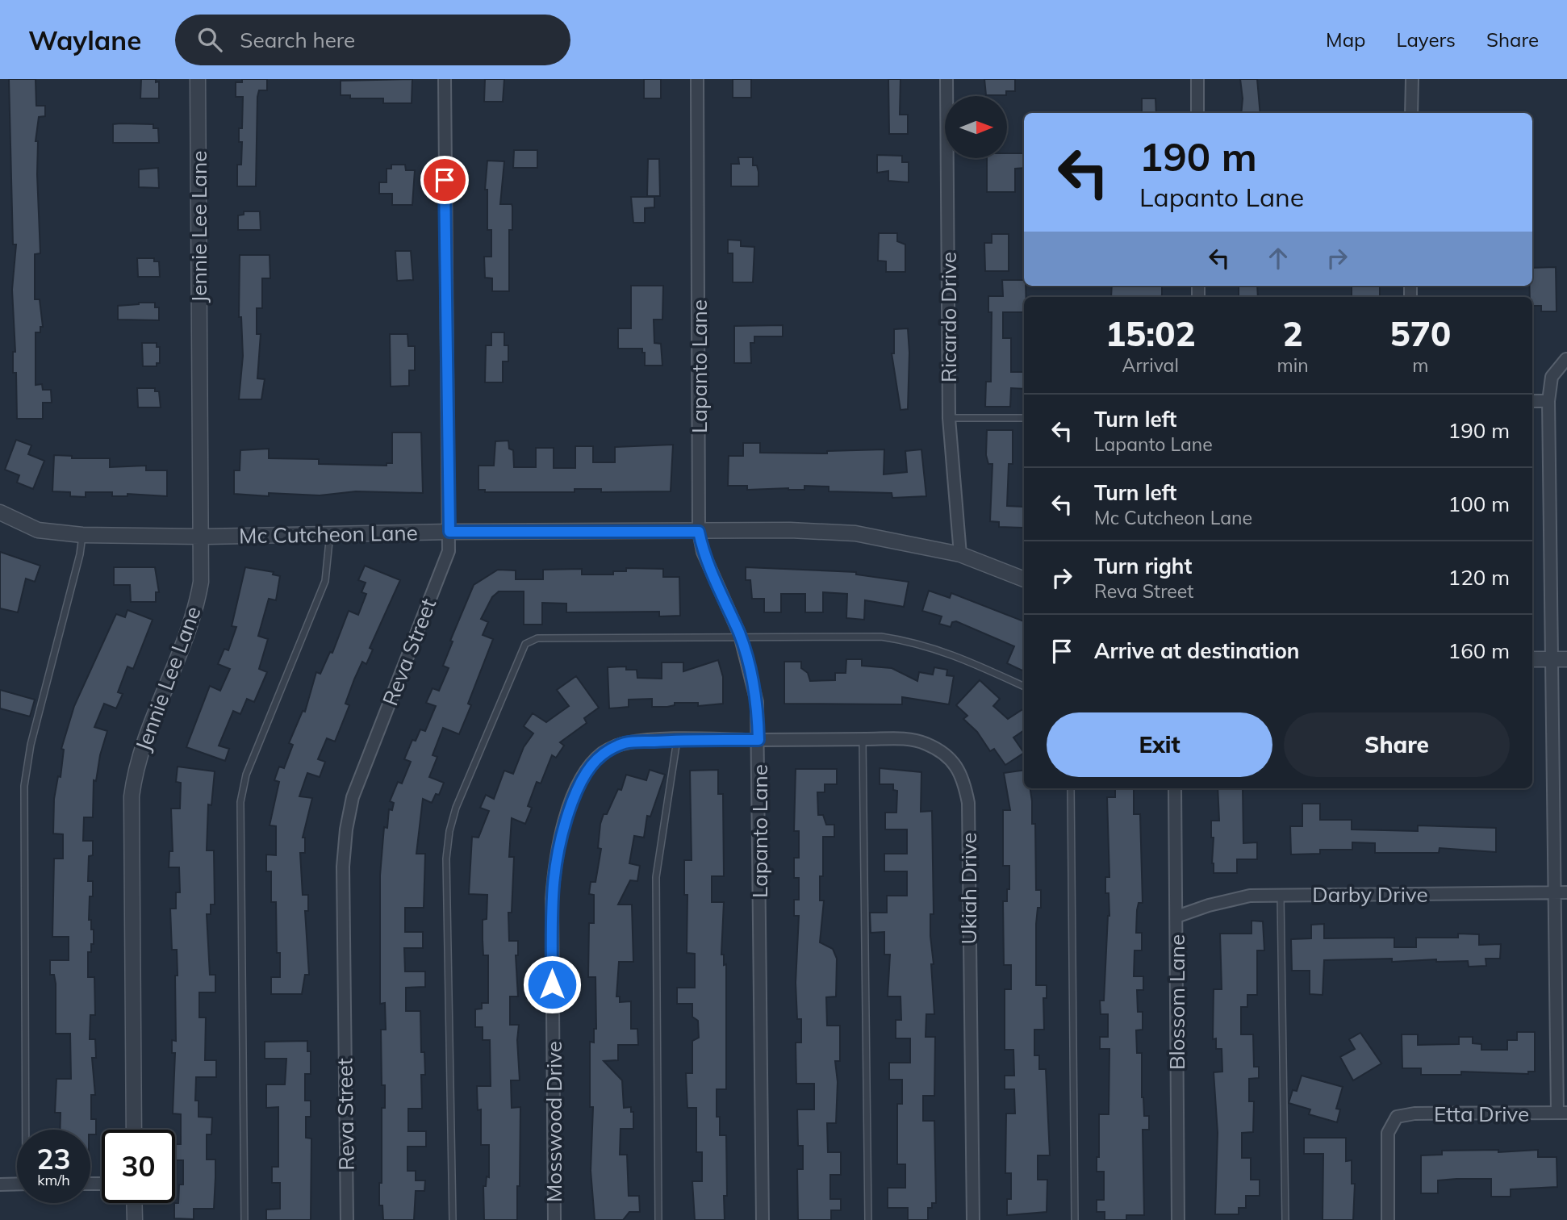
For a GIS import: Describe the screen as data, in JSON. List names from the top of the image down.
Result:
{
  "streets": {
    "street": [
      "Jennie Lee Lane",
      "Ricardo Drive",
      "Lapanto Lane",
      "Mc Cutcheon Lane",
      "Reva Street",
      "Ukiah Drive",
      "Darby Drive",
      "Blossom Lane",
      "Etta Drive",
      "Mosswood Drive"
    ]
  },
  "crossings": [
    ["Jennie Lee Lane", "Mc Cutcheon Lane"],
    ["Ricardo Drive", "Mc Cutcheon Lane"],
    ["Lapanto Lane", "Mc Cutcheon Lane"],
    ["Lapanto Lane", "Ukiah Drive"],
    ["Lapanto Lane", "Mosswood Drive"],
    ["Mc Cutcheon Lane", "Reva Street"],
    ["Ukiah Drive", "Mosswood Drive"],
    ["Darby Drive", "Blossom Lane"]
  ],
  "north": "right",
  "page": {
    "header": "Waylane",
    "search": "Search here",
    "nav": ["Map", "Layers", "Share"],
    "turn": ["190 m", "Lapanto Lane"],
    "eta": [
      "15:02",
      "Arrival",
      "2",
      "min",
      "570",
      "m"
    ],
    "list": [
      {
        "name": "Turn left",
        "note": "Lapanto Lane",
        "value": "190 m"
      },
      {
        "name": "Turn left",
        "note": "Mc Cutcheon Lane",
        "value": "100 m"
      },
      {
        "name": "Turn right",
        "note": "Reva Street",
        "value": "120 m"
      },
      {
        "name": "Arrive at destination",
        "value": "160 m"
      }
    ],
    "buttons": ["Exit", "Share"],
    "speed": "23 km/h",
    "limit": "30"
  }
}
